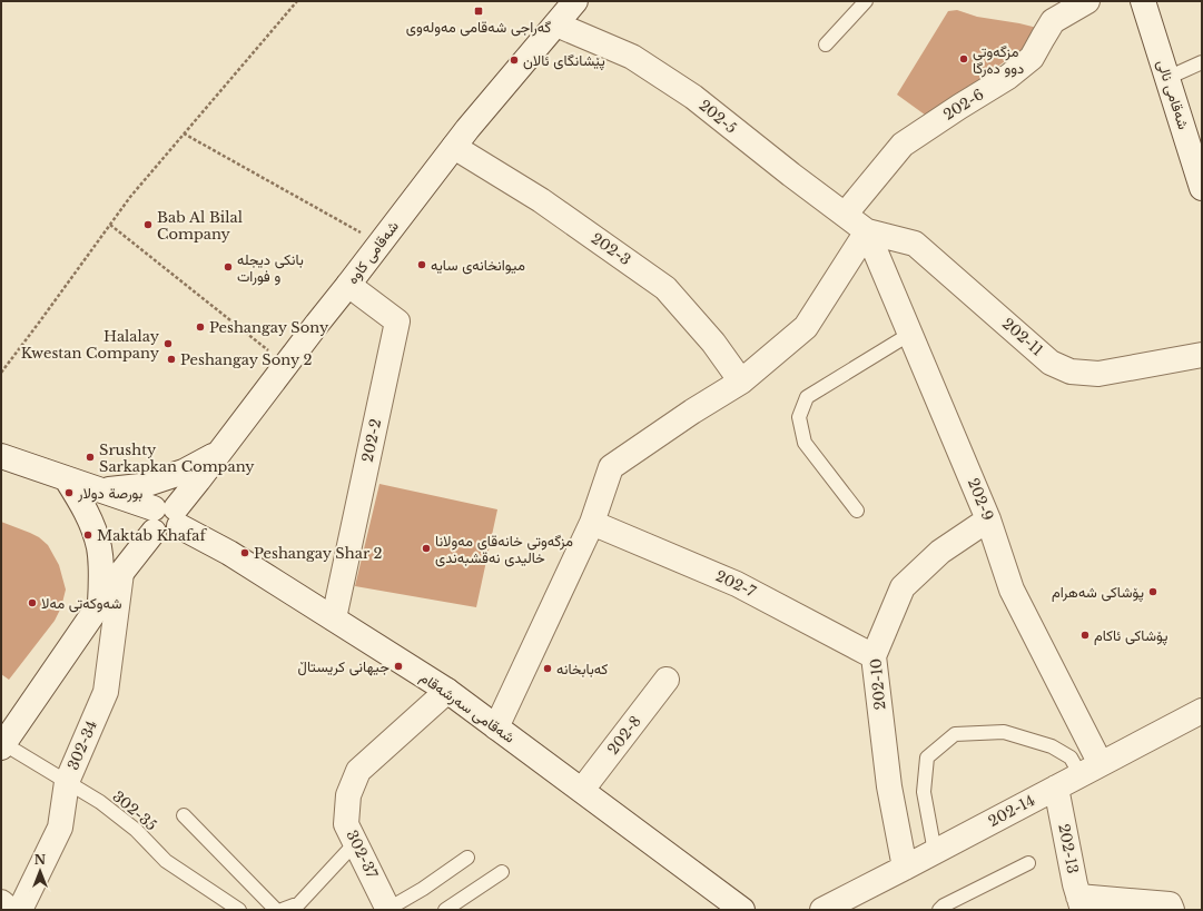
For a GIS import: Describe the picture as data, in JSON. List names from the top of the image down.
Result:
{
  "streets": {
    "street": [
      "شەقامی نالی",
      "202-6",
      "202-5",
      "202-3",
      "شەقامی کاوە",
      "202-11",
      "202-2",
      "202-9",
      "202-7",
      "202-10",
      "شەقامی سەرشەقام",
      "202-8",
      "302-34",
      "202-14",
      "202-13",
      "302-37"
    ],
    "lane": ["302-35"]
  },
  "crossings": [
    ["202-6", "202-5"],
    ["202-5", "شەقامی کاوە"],
    ["202-5", "202-11"],
    ["202-5", "202-9"],
    ["202-3", "شەقامی کاوە"],
    ["شەقامی کاوە", "202-2"],
    ["شەقامی کاوە", "شەقامی سەرشەقام"],
    ["شەقامی کاوە", "302-34"],
    ["شەقامی کاوە", "302-35"],
    ["202-11", "202-9"],
    ["202-2", "شەقامی سەرشەقام"],
    ["202-9", "202-10"],
    ["202-9", "202-14"],
    ["202-7", "202-10"],
    ["202-10", "202-14"],
    ["شەقامی سەرشەقام", "202-8"],
    ["شەقامی سەرشەقام", "302-37"],
    ["302-34", "302-35"],
    ["202-14", "202-13"]
  ],
  "places": {
    "transit": ["گەراجی شەقامی مەولەوی"],
    "other": [
      "مزگەوتی دوو دەرگا",
      "پێشانگای ئالان",
      "Bab Al Bilal Company",
      "میوانخانەی سایە",
      "بانکی دیجلە و فورات",
      "Peshangay Sony",
      "Halalay Kwestan Company",
      "Peshangay Sony 2",
      "Srushty Sarkapkan Company",
      "بورصة دولار",
      "Maktab Khafaf",
      "مزگەوتی خانەقای مەولانا خالیدی نەقشبەندی",
      "Peshangay Shar 2",
      "پۆشاکی شەھرام",
      "شەوکەتی مەلا",
      "پۆشاکی ئاکام",
      "جیهانی کریستاڵ",
      "کەبابخانە"
    ]
  },
  "north": "top"
}
